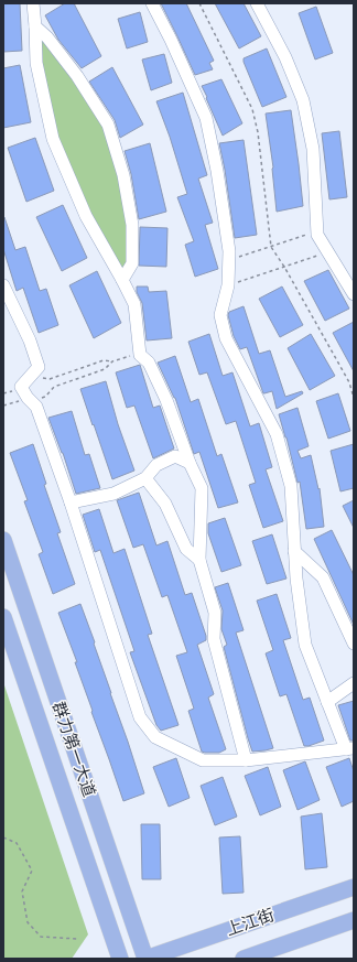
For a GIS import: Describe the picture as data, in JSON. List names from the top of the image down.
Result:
{
  "streets": {
    "main road": ["群力第一大道", "上江街"]
  },
  "crossings": [
    ["群力第一大道", "上江街"]
  ]
}
